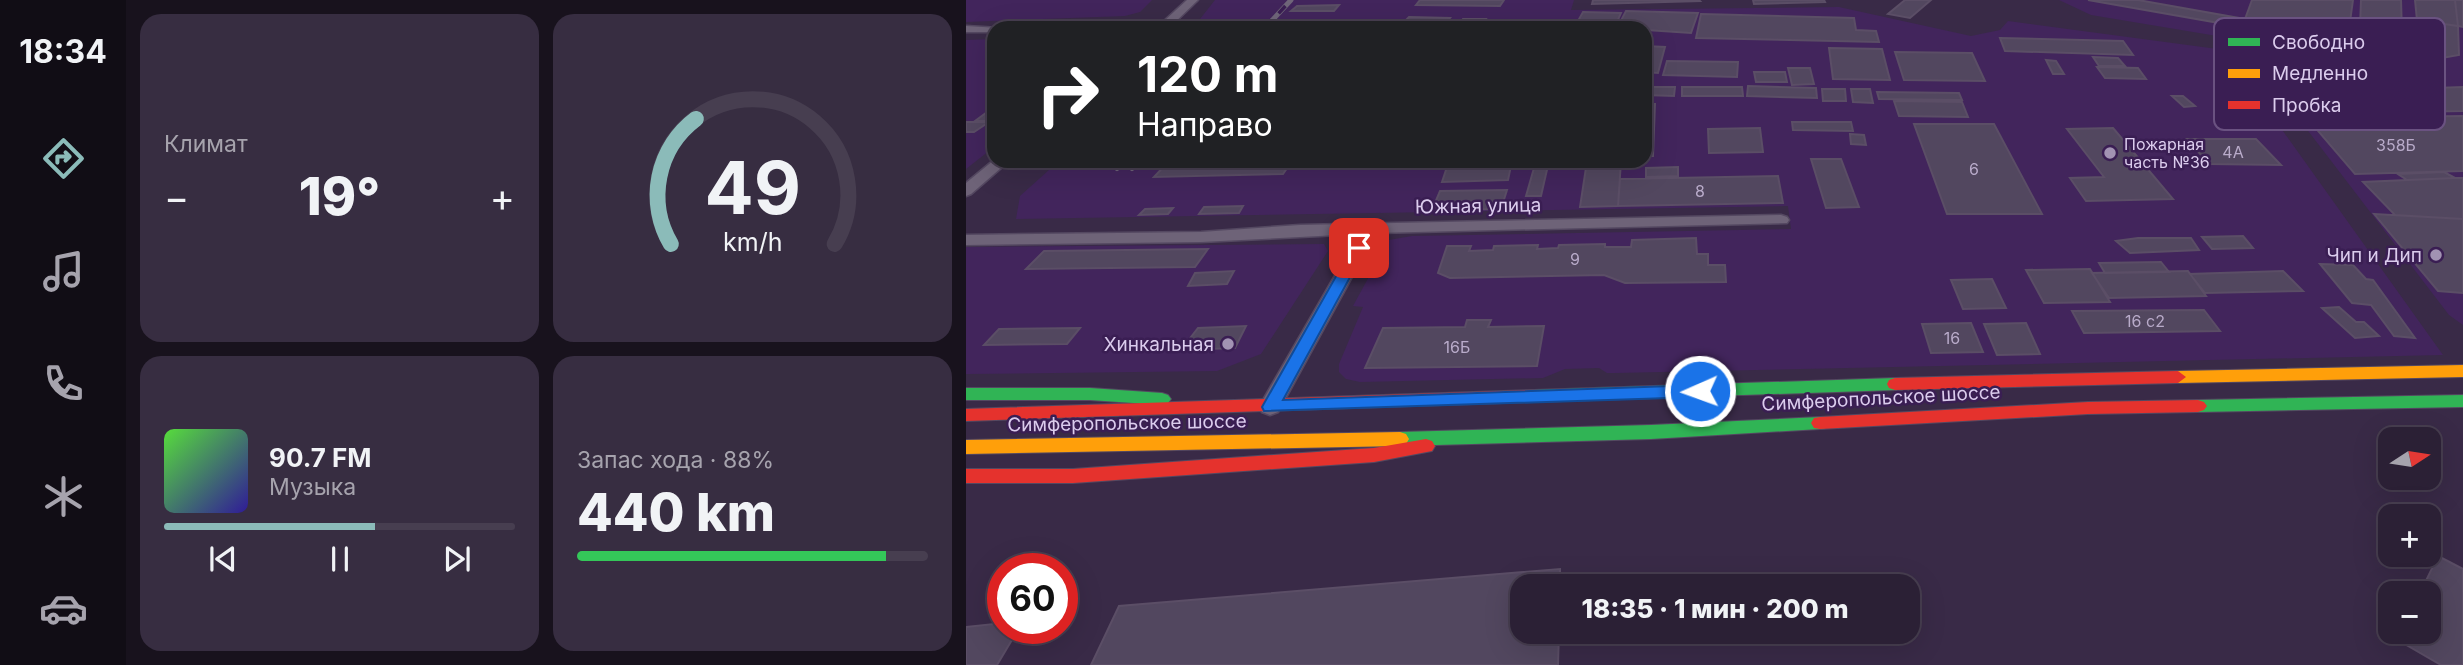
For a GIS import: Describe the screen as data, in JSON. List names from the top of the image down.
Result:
{
  "streets": {
    "main road": ["Симферопольское шоссе"],
    "street": ["Южная улица"]
  },
  "places": ["Пожарная часть №36", "Чип и Дип", "Хинкальная"],
  "house_numbers": [
    "358Б",
    "4А",
    "6",
    "8",
    "9",
    "16 с2",
    "16",
    "16Б"
  ],
  "legend": ["Свободно", "Медленно", "Пробка"],
  "north": "right",
  "page": {
    "tabs": "18:34",
    "tile": [
      "Климат",
      ["Запас хода · 88%", "440 km"]
    ],
    "turn": ["120 m", "Направо"],
    "heat": ["−", "19°", "+"],
    "map_buttons": ["+", "−"],
    "song": ["90.7 FM", "Музыка"],
    "limit": "60",
    "trip": "18:35 · 1 мин · 200 m",
    "gauge": ["49", "km/h"]
  }
}
